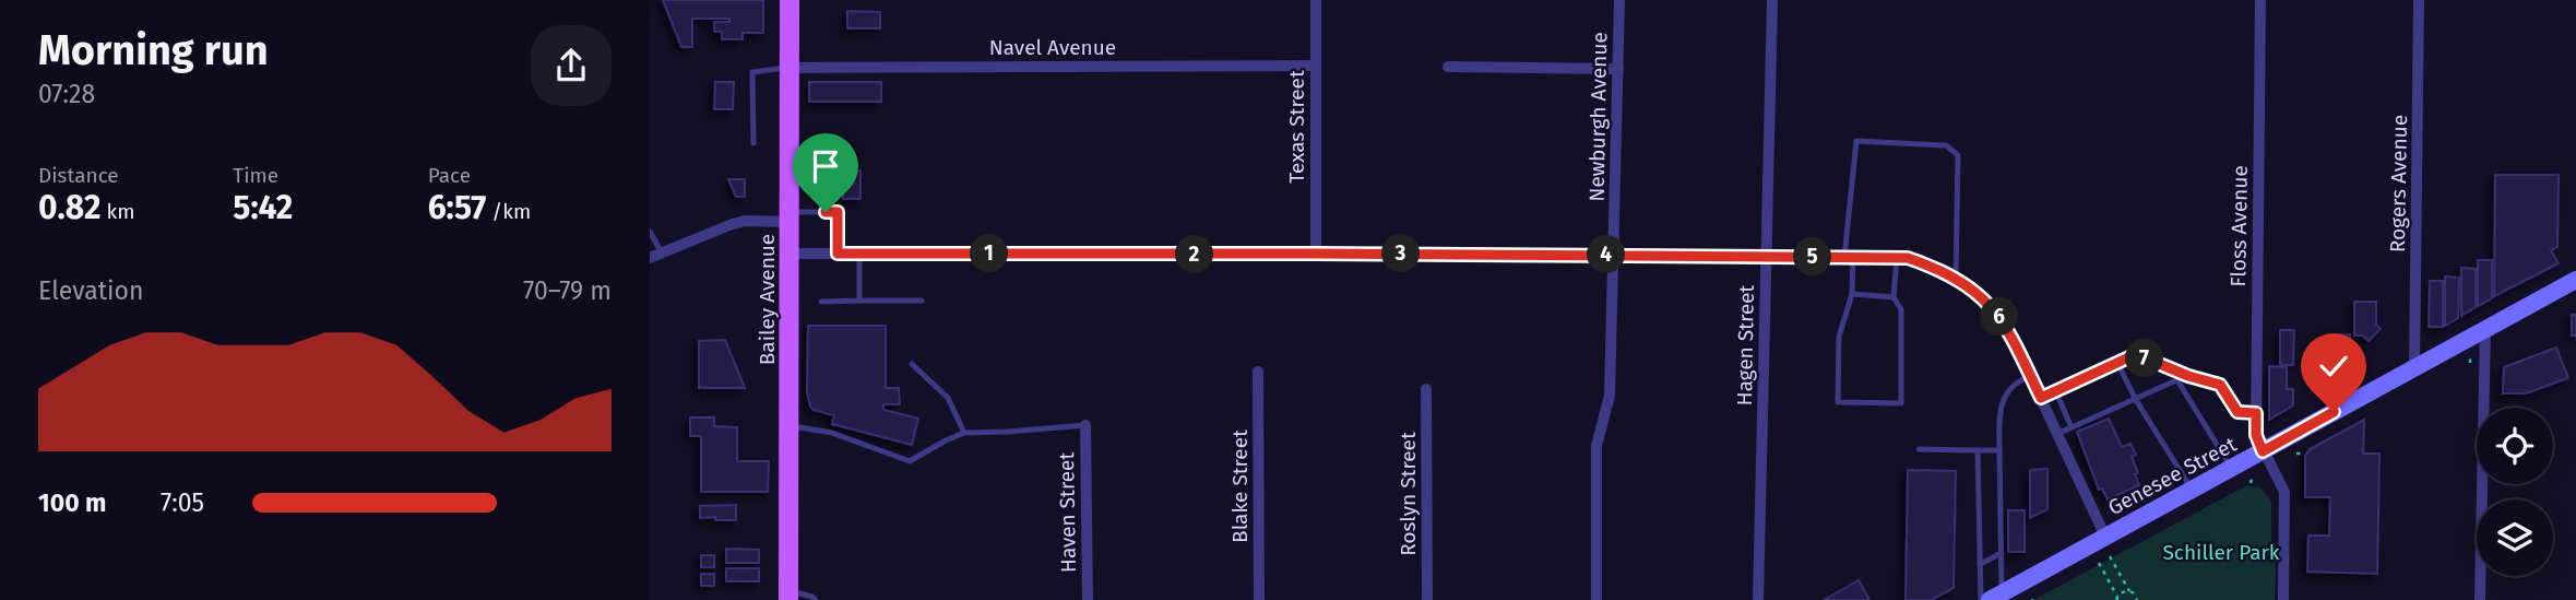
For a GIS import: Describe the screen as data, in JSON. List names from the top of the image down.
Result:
{
  "streets": {
    "main road": ["Bailey Avenue", "Genesee Street"],
    "street": [
      "Navel Avenue",
      "Newburgh Avenue",
      "Texas Street",
      "Rogers Avenue",
      "Floss Avenue",
      "Hagen Street",
      "Blake Street",
      "Roslyn Street",
      "Haven Street"
    ]
  },
  "crossings": [
    ["Navel Avenue", "Texas Street"],
    ["Navel Avenue", "Bailey Avenue"],
    ["Rogers Avenue", "Genesee Street"],
    ["Floss Avenue", "Genesee Street"]
  ],
  "parks": ["Schiller Park"],
  "page": {
    "heading": ["Morning run", "07:28"],
    "stats": [
      ["Distance", "0.82 km"],
      ["Time", "5:42"],
      ["Pace", "6:57 /km"]
    ],
    "pins": [
      "1",
      "3",
      "2",
      "4",
      "5",
      "6",
      "7"
    ],
    "chart": ["Elevation", "70–79 m"],
    "list": [
      {
        "name": "100 m",
        "note": "7:05"
      }
    ]
  }
}
